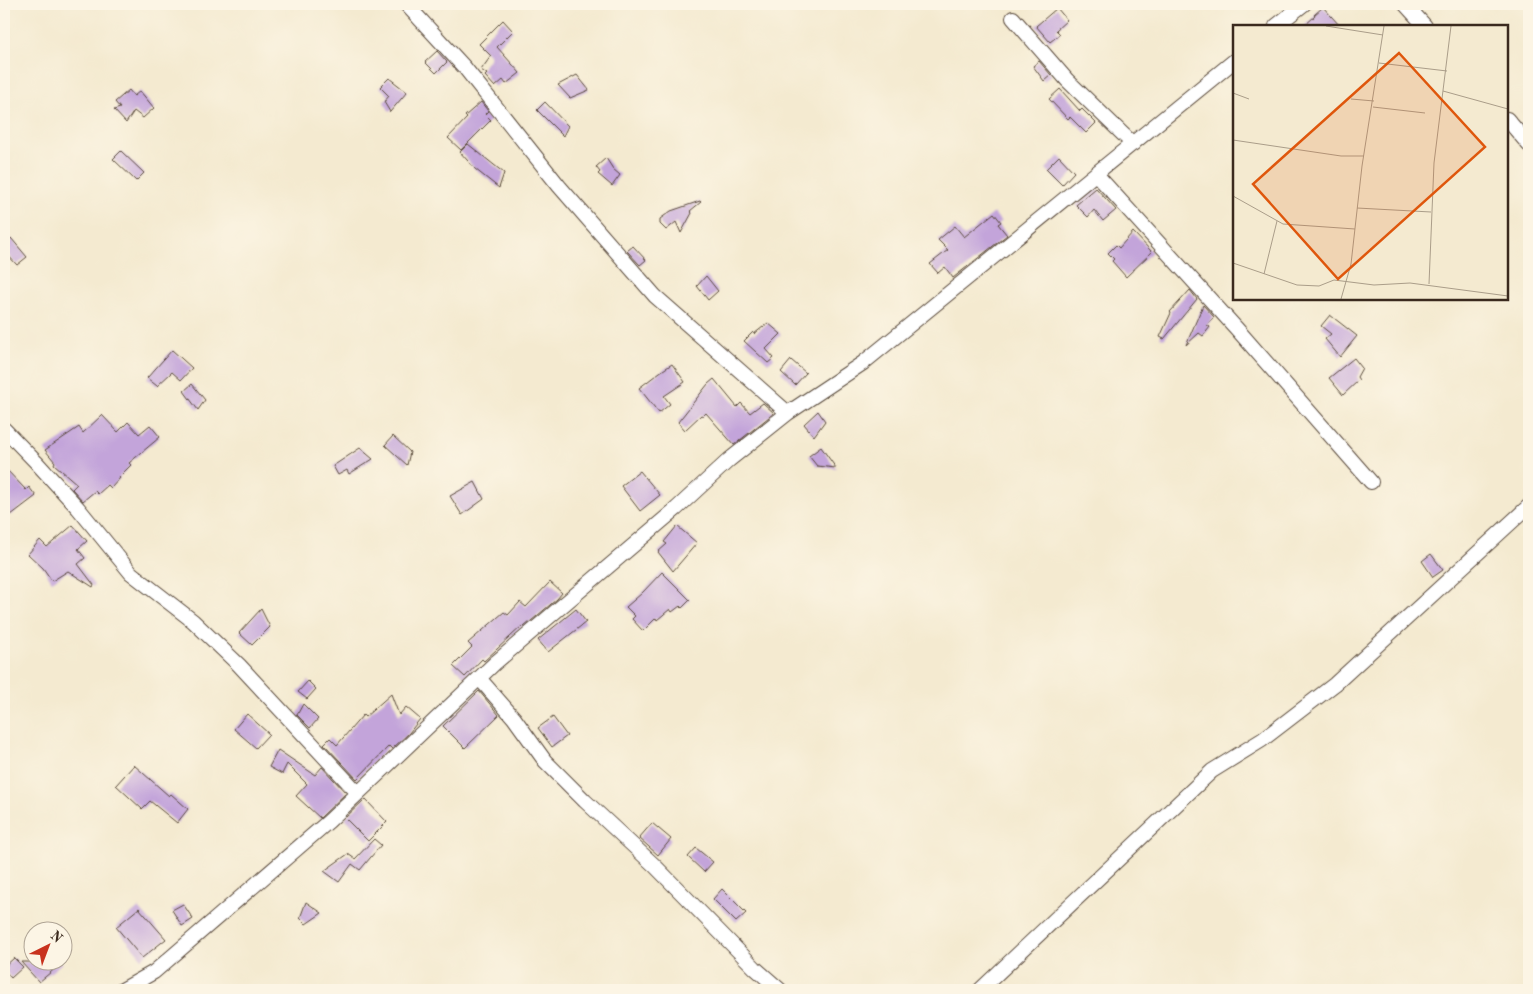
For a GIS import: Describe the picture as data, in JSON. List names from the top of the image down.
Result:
{
  "north": "top right"
}
